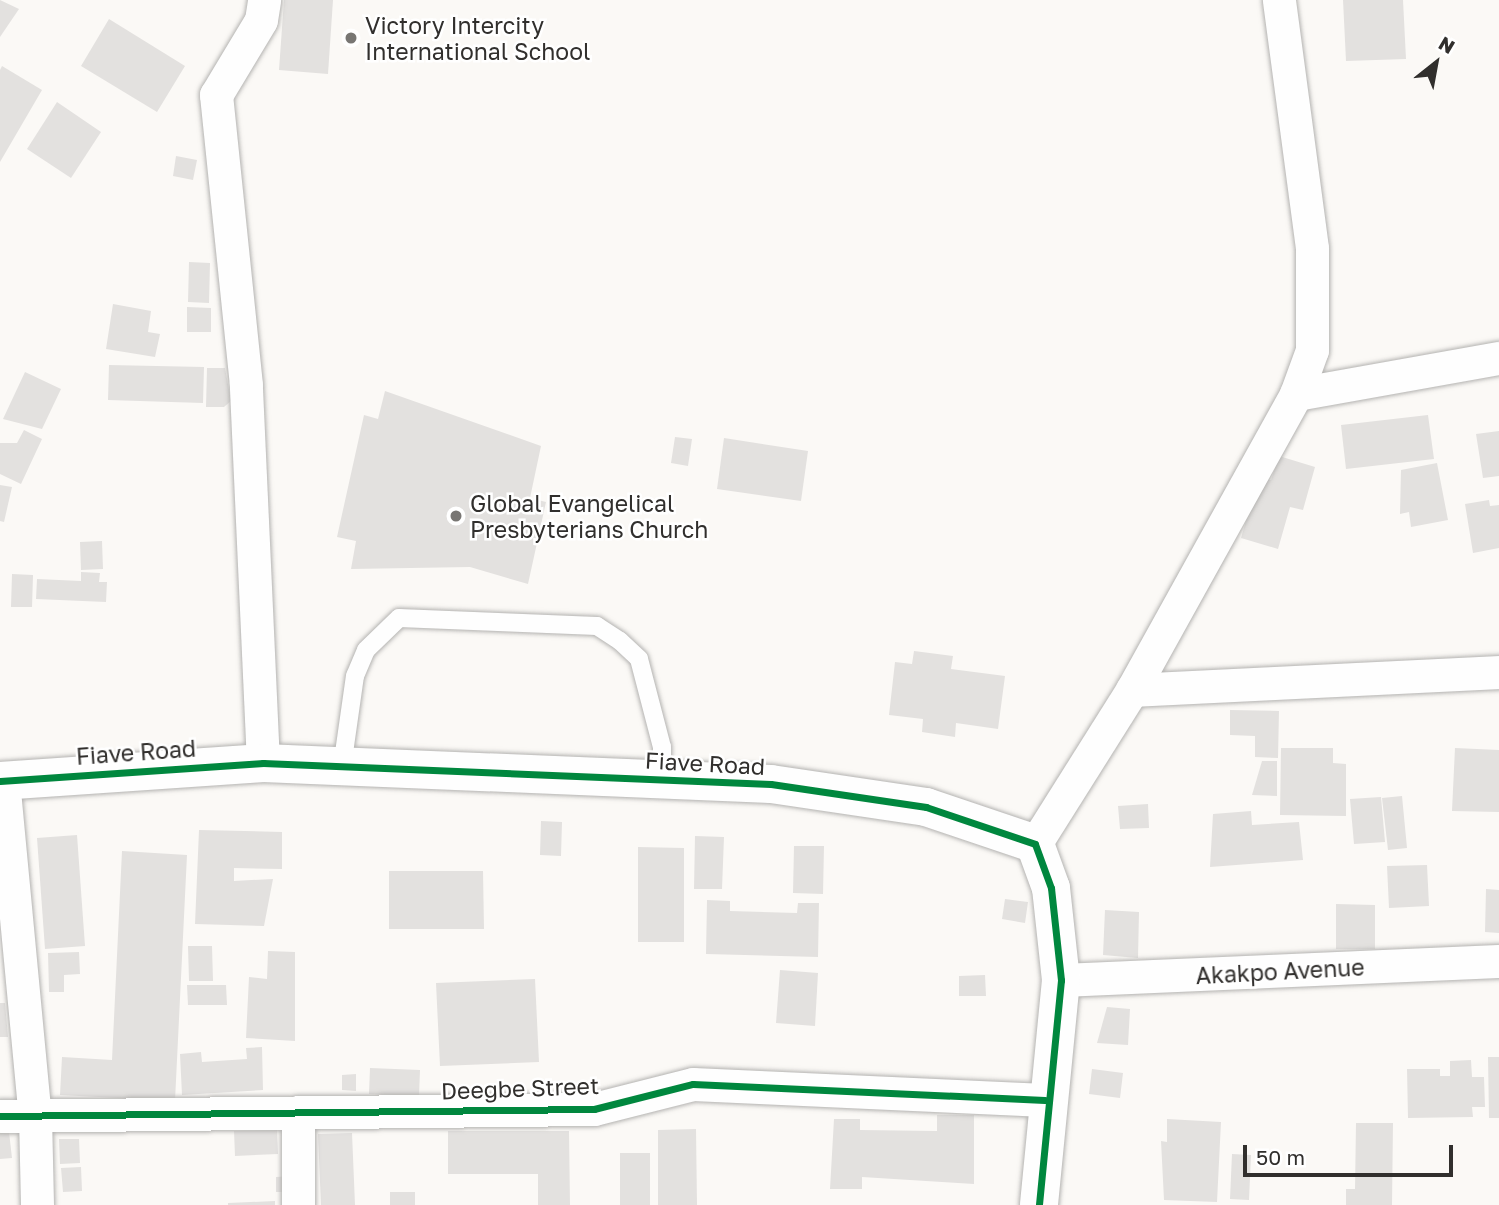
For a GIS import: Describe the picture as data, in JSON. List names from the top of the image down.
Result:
{
  "streets": {
    "street": ["Fiave Road", "Akakpo Avenue", "Deegbe Street"]
  },
  "places": ["Victory Intercity International School", "Global Evangelical Presbyterians Church"],
  "scale_bar": "50 m",
  "north": "top right"
}
